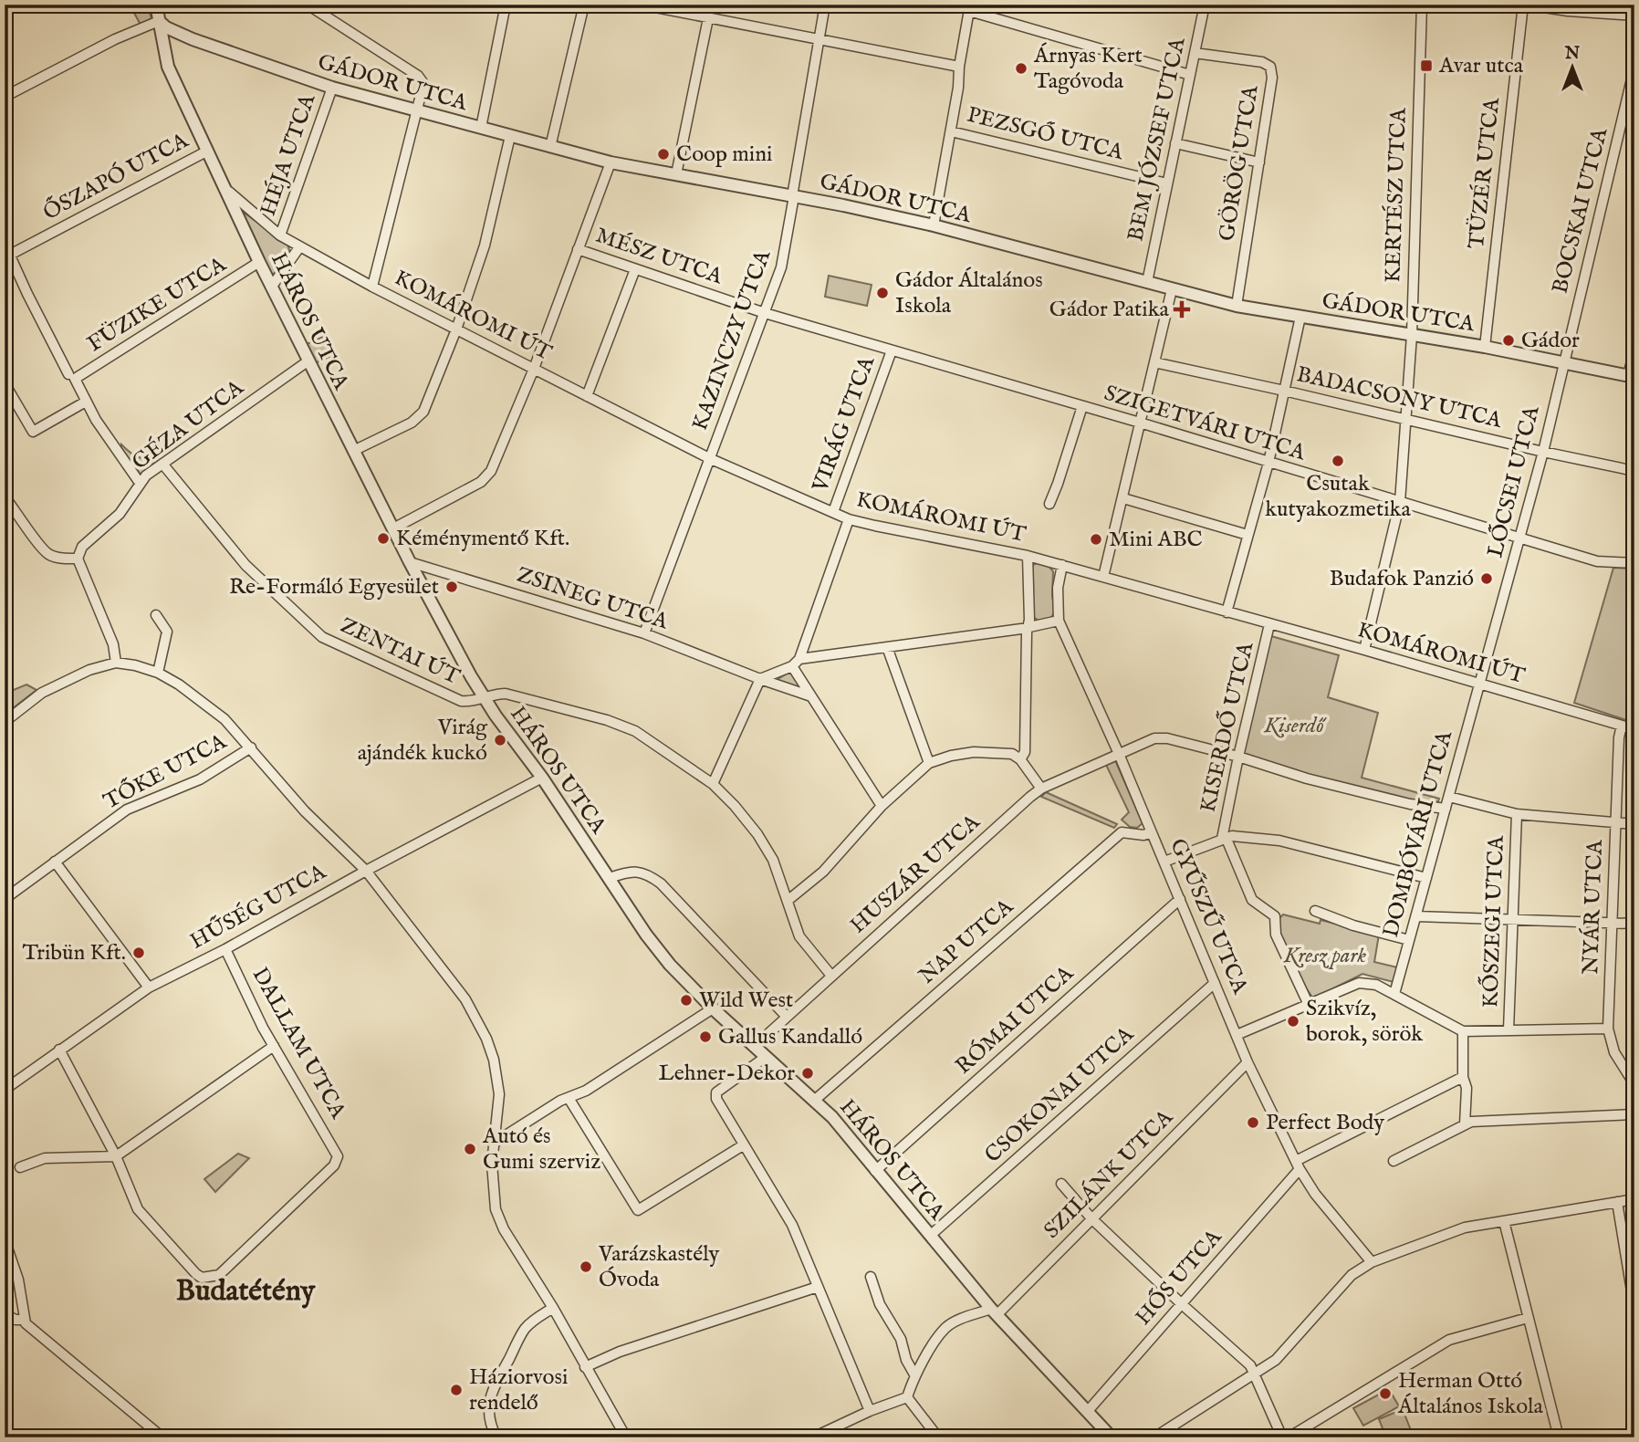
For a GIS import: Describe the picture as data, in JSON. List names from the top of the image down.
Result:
{
  "streets": {
    "street": [
      "GÁDOR UTCA",
      "PEZSGŐ UTCA",
      "BEM JÓZSEF UTCA",
      "HÉJA UTCA",
      "GÖRÖG UTCA",
      "TÜZÉR UTCA",
      "ŐSZAPÓ UTCA",
      "KERTÉSZ UTCA",
      "BOCSKAI UTCA",
      "MÉSZ UTCA",
      "FÜZIKE UTCA",
      "KOMÁROMI ÚT",
      "HÁROS UTCA",
      "KAZINCZY UTCA",
      "BADACSONY UTCA",
      "SZIGETVÁRI UTCA",
      "VIRÁG UTCA",
      "GÉZA UTCA",
      "LŐCSEI UTCA",
      "ZSINEG UTCA",
      "ZENTAI ÚT",
      "KISERDŐ UTCA",
      "TŐKE UTCA",
      "DOMBÓVÁRI UTCA",
      "HUSZÁR UTCA",
      "HŰSÉG UTCA",
      "NYÁR UTCA",
      "GYŰSZŰ UTCA",
      "KŐSZEGI UTCA",
      "NAP UTCA",
      "RÓMAI UTCA",
      "DALLAM UTCA",
      "CSOKONAI UTCA",
      "SZILÁNK UTCA",
      "HŐS UTCA"
    ]
  },
  "crossings": [
    ["GÁDOR UTCA", "BEM JÓZSEF UTCA"],
    ["GÁDOR UTCA", "HÉJA UTCA"],
    ["GÁDOR UTCA", "GÖRÖG UTCA"],
    ["GÁDOR UTCA", "TÜZÉR UTCA"],
    ["GÁDOR UTCA", "KERTÉSZ UTCA"],
    ["GÁDOR UTCA", "BOCSKAI UTCA"],
    ["GÁDOR UTCA", "HÁROS UTCA"],
    ["GÁDOR UTCA", "KAZINCZY UTCA"],
    ["GÁDOR UTCA", "LŐCSEI UTCA"],
    ["PEZSGŐ UTCA", "BEM JÓZSEF UTCA"],
    ["BEM JÓZSEF UTCA", "GÖRÖG UTCA"],
    ["HÉJA UTCA", "KOMÁROMI ÚT"],
    ["ŐSZAPÓ UTCA", "HÁROS UTCA"],
    ["KERTÉSZ UTCA", "KOMÁROMI ÚT"],
    ["KERTÉSZ UTCA", "BADACSONY UTCA"],
    ["KERTÉSZ UTCA", "SZIGETVÁRI UTCA"],
    ["BOCSKAI UTCA", "LŐCSEI UTCA"],
    ["MÉSZ UTCA", "KAZINCZY UTCA"],
    ["MÉSZ UTCA", "SZIGETVÁRI UTCA"],
    ["FÜZIKE UTCA", "HÁROS UTCA"],
    ["KOMÁROMI ÚT", "HÁROS UTCA"],
    ["KOMÁROMI ÚT", "KAZINCZY UTCA"],
    ["KOMÁROMI ÚT", "VIRÁG UTCA"],
    ["KOMÁROMI ÚT", "LŐCSEI UTCA"],
    ["KOMÁROMI ÚT", "KISERDŐ UTCA"],
    ["KOMÁROMI ÚT", "DOMBÓVÁRI UTCA"],
    ["KOMÁROMI ÚT", "NYÁR UTCA"],
    ["KOMÁROMI ÚT", "GYŰSZŰ UTCA"],
    ["HÁROS UTCA", "GÉZA UTCA"],
    ["HÁROS UTCA", "ZSINEG UTCA"],
    ["HÁROS UTCA", "ZENTAI ÚT"],
    ["HÁROS UTCA", "HUSZÁR UTCA"],
    ["HÁROS UTCA", "HŰSÉG UTCA"],
    ["HÁROS UTCA", "NAP UTCA"],
    ["HÁROS UTCA", "RÓMAI UTCA"],
    ["HÁROS UTCA", "CSOKONAI UTCA"],
    ["HÁROS UTCA", "SZILÁNK UTCA"],
    ["HÁROS UTCA", "HŐS UTCA"],
    ["KAZINCZY UTCA", "SZIGETVÁRI UTCA"],
    ["KAZINCZY UTCA", "ZSINEG UTCA"],
    ["BADACSONY UTCA", "LŐCSEI UTCA"],
    ["SZIGETVÁRI UTCA", "VIRÁG UTCA"],
    ["SZIGETVÁRI UTCA", "LŐCSEI UTCA"],
    ["GÉZA UTCA", "ZENTAI ÚT"],
    ["LŐCSEI UTCA", "DOMBÓVÁRI UTCA"],
    ["ZENTAI ÚT", "HUSZÁR UTCA"],
    ["KISERDŐ UTCA", "HUSZÁR UTCA"],
    ["DOMBÓVÁRI UTCA", "HUSZÁR UTCA"],
    ["HUSZÁR UTCA", "GYŰSZŰ UTCA"],
    ["HŰSÉG UTCA", "DALLAM UTCA"],
    ["GYŰSZŰ UTCA", "NAP UTCA"],
    ["GYŰSZŰ UTCA", "RÓMAI UTCA"],
    ["GYŰSZŰ UTCA", "CSOKONAI UTCA"],
    ["GYŰSZŰ UTCA", "SZILÁNK UTCA"],
    ["GYŰSZŰ UTCA", "HŐS UTCA"]
  ],
  "districts": ["Budatétény"],
  "parks": ["Kiserdő", "Kresz park"],
  "places": {
    "transit": ["Avar utca"],
    "other": [
      "Árnyas Kert Tagóvoda",
      "Coop mini",
      "Gádor Általános Iskola",
      "Gádor",
      "Csutak kutyakozmetika",
      "Kéménymentő Kft.",
      "Mini ABC",
      "Budafok Panzió",
      "Re-Formáló Egyesület",
      "Virág ajándék kuckó",
      "Tribün Kft.",
      "Wild West",
      "Szikvíz, borok, sörök",
      "Gallus Kandalló",
      "Lehner-Dekor",
      "Perfect Body",
      "Autó és Gumi szerviz",
      "Varázskastély Óvoda",
      "Háziorvosi rendelő",
      "Herman Ottó Általános Iskola"
    ],
    "health": ["Gádor Patika"]
  },
  "north": "top"
}
